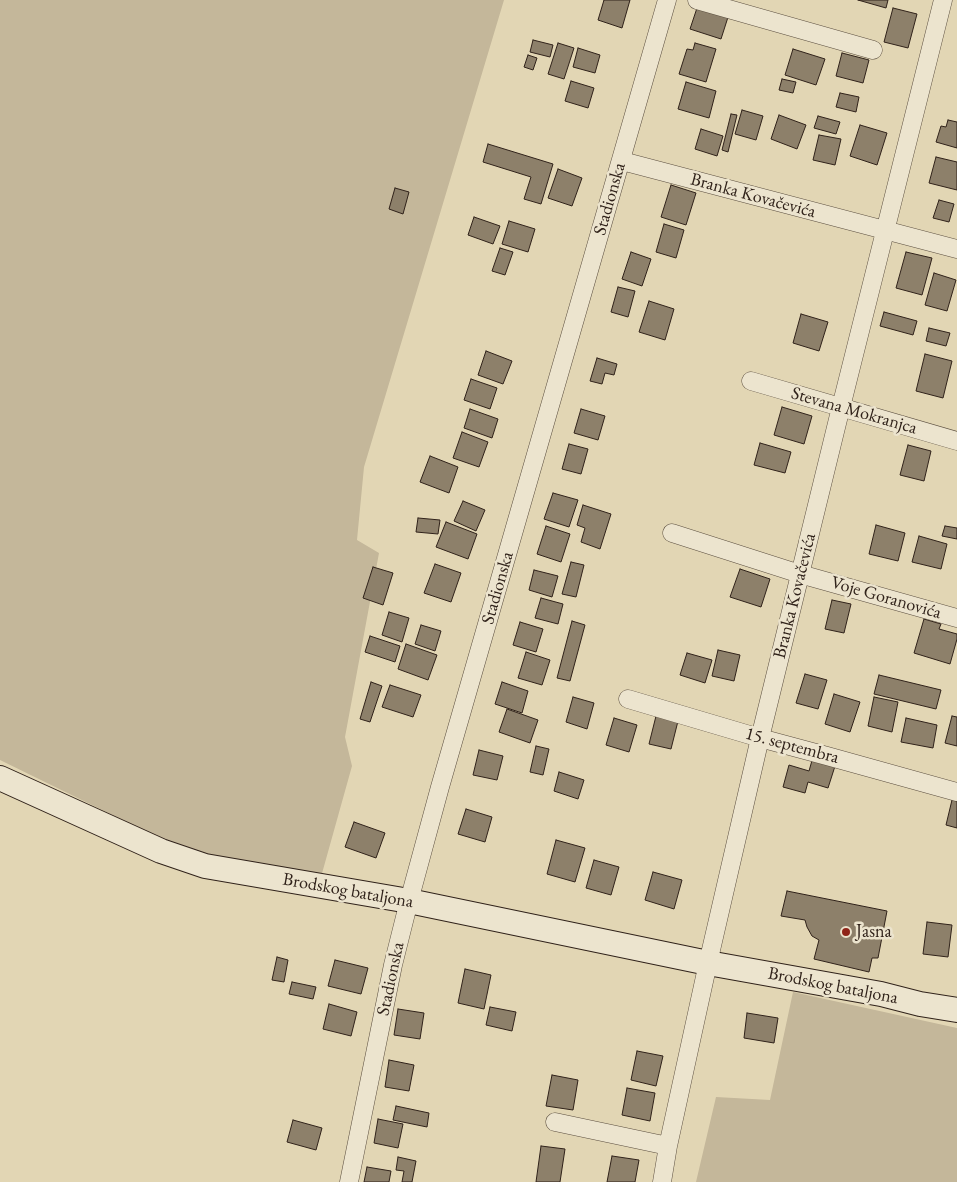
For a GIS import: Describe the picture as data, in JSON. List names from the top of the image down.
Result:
{
  "streets": {
    "street": [
      "Branka Kovačevića",
      "Stadionska",
      "Stevana Mokranjca",
      "Voje Goranovića",
      "15. septembra",
      "Brodskog bataljona"
    ]
  },
  "crossings": [
    ["Branka Kovačevića", "Stadionska"],
    ["Branka Kovačevića", "Stevana Mokranjca"],
    ["Branka Kovačevića", "Voje Goranovića"],
    ["Branka Kovačevića", "15. septembra"],
    ["Branka Kovačevića", "Brodskog bataljona"],
    ["Stadionska", "Brodskog bataljona"]
  ],
  "places": ["Jasna"]
}
